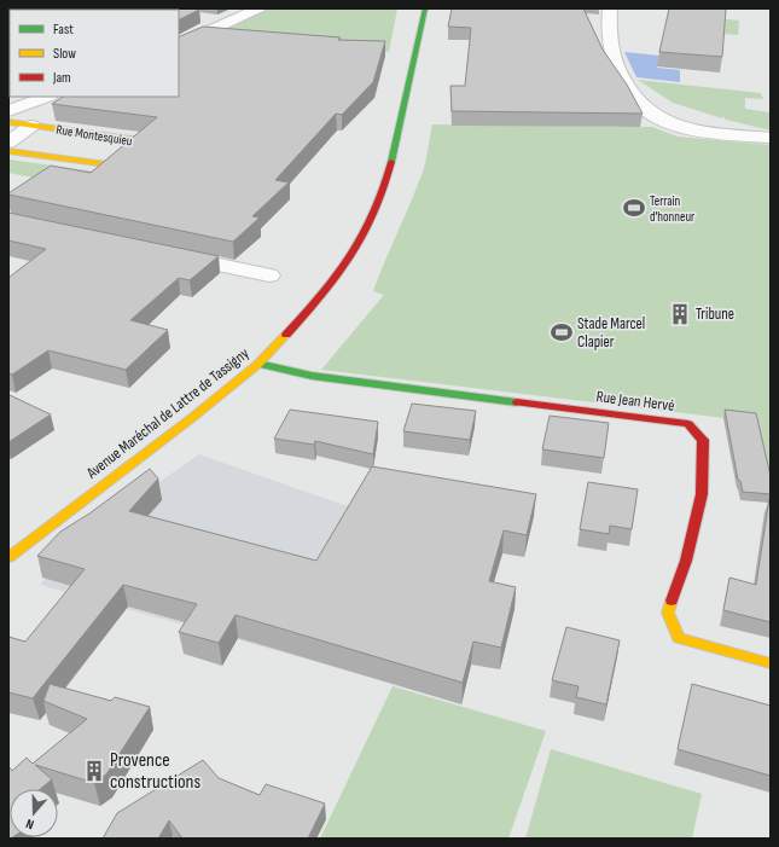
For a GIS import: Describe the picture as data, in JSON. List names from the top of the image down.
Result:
{
  "streets": {
    "main road": ["Rue Montesquieu", "Rue Jean Hervé", "Avenue Maréchal de Lattre de Tassigny"]
  },
  "crossings": [
    ["Rue Jean Hervé", "Avenue Maréchal de Lattre de Tassigny"]
  ],
  "places": {
    "sports": ["Terrain d'honneur", "Stade Marcel Clapier"],
    "building": ["Tribune", "Provence constructions"]
  },
  "legend": ["Fast", "Slow", "Jam"],
  "north": "bottom"
}
